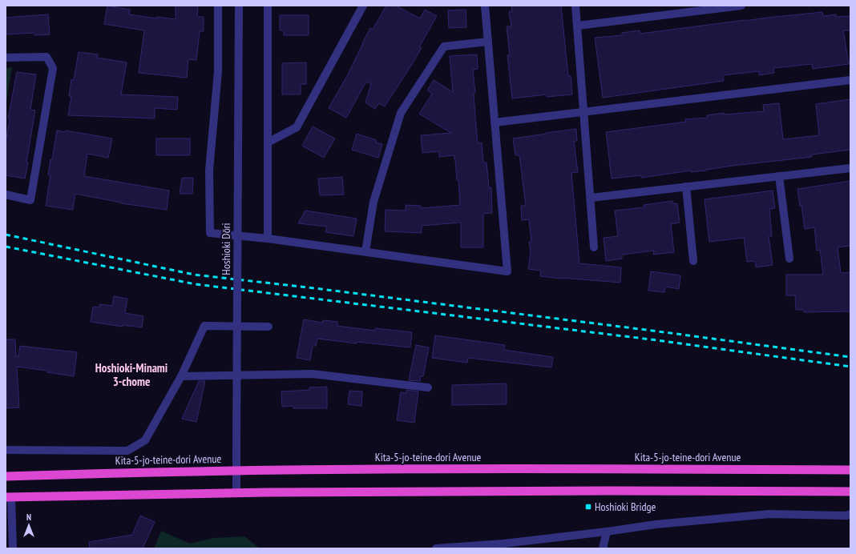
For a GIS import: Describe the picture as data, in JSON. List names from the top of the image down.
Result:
{
  "streets": {
    "highway": ["Kita-5-jo-teine-dori Avenue"],
    "street": ["Hoshioki Dōri"]
  },
  "crossings": [
    ["Hoshioki Dōri", "Kita-5-jo-teine-dori Avenue"]
  ],
  "districts": ["Hoshioki-Minami 3-chome"],
  "places": {
    "transit": ["Hoshioki Bridge"]
  },
  "north": "top"
}
